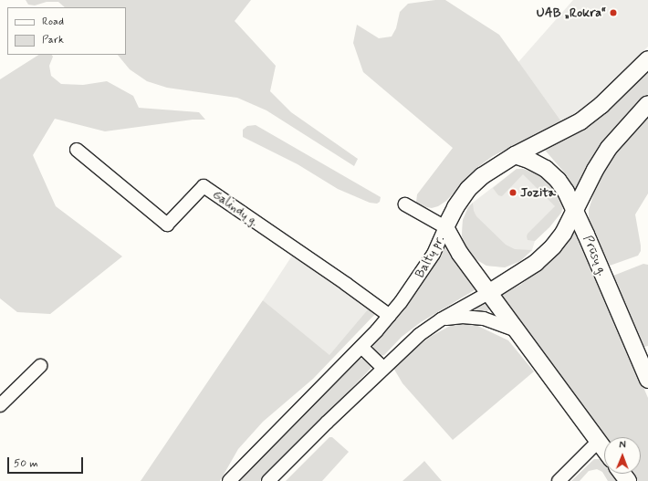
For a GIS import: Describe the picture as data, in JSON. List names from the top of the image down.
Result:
{
  "streets": {
    "main road": ["Prūsų g.", "Baltų pr."],
    "street": ["Galindų g."]
  },
  "crossings": [
    ["Galindų g.", "Baltų pr."],
    ["Prūsų g.", "Baltų pr."]
  ],
  "places": ["UAB „Rokra“", "Jozita"],
  "legend": ["Road", "Park"],
  "scale_bar": "50 m",
  "north": "top"
}
